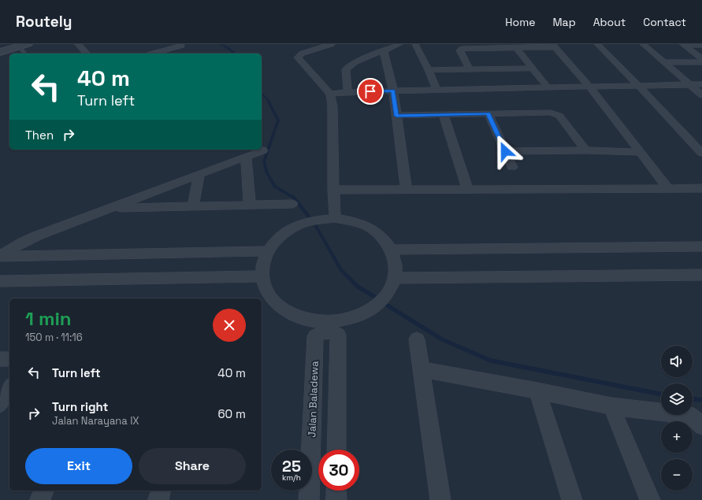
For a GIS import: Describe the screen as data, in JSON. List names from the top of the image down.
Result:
{
  "streets": {
    "street": ["Jalan Baladewa"]
  },
  "page": {
    "header": "Routely",
    "nav": [
      "Home",
      "Map",
      "About",
      "Contact"
    ],
    "turn": ["40 m", "Turn left"],
    "then": "Then",
    "heading": ["1 min", "150 m · 11:16"],
    "map_buttons": ["+", "−"],
    "list": [
      {
        "name": "Turn left",
        "value": "40 m"
      },
      {
        "name": "Turn right",
        "note": "Jalan Narayana IX",
        "value": "60 m"
      }
    ],
    "buttons": ["Exit", "Share"],
    "speed": "25 km/h",
    "limit": "30"
  }
}
